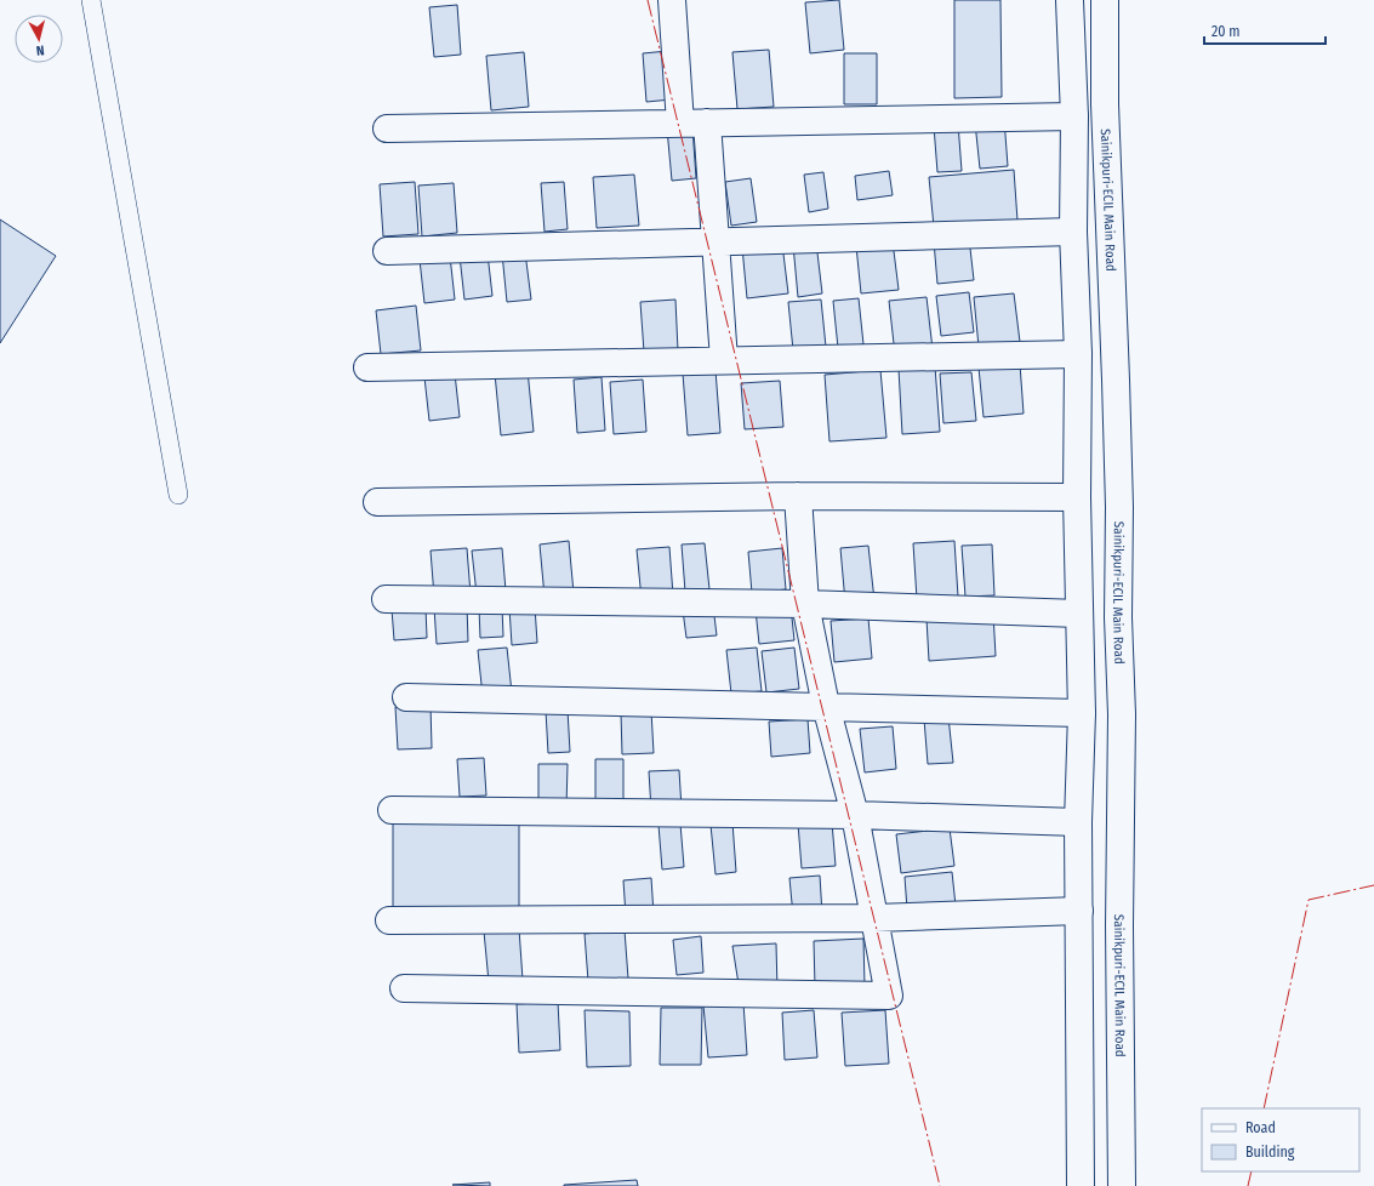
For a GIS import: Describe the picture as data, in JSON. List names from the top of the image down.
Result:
{
  "streets": {
    "street": ["Sainikpuri-ECIL Main Road"]
  },
  "legend": ["Road", "Building"],
  "scale_bar": "20 m",
  "north": "bottom"
}
